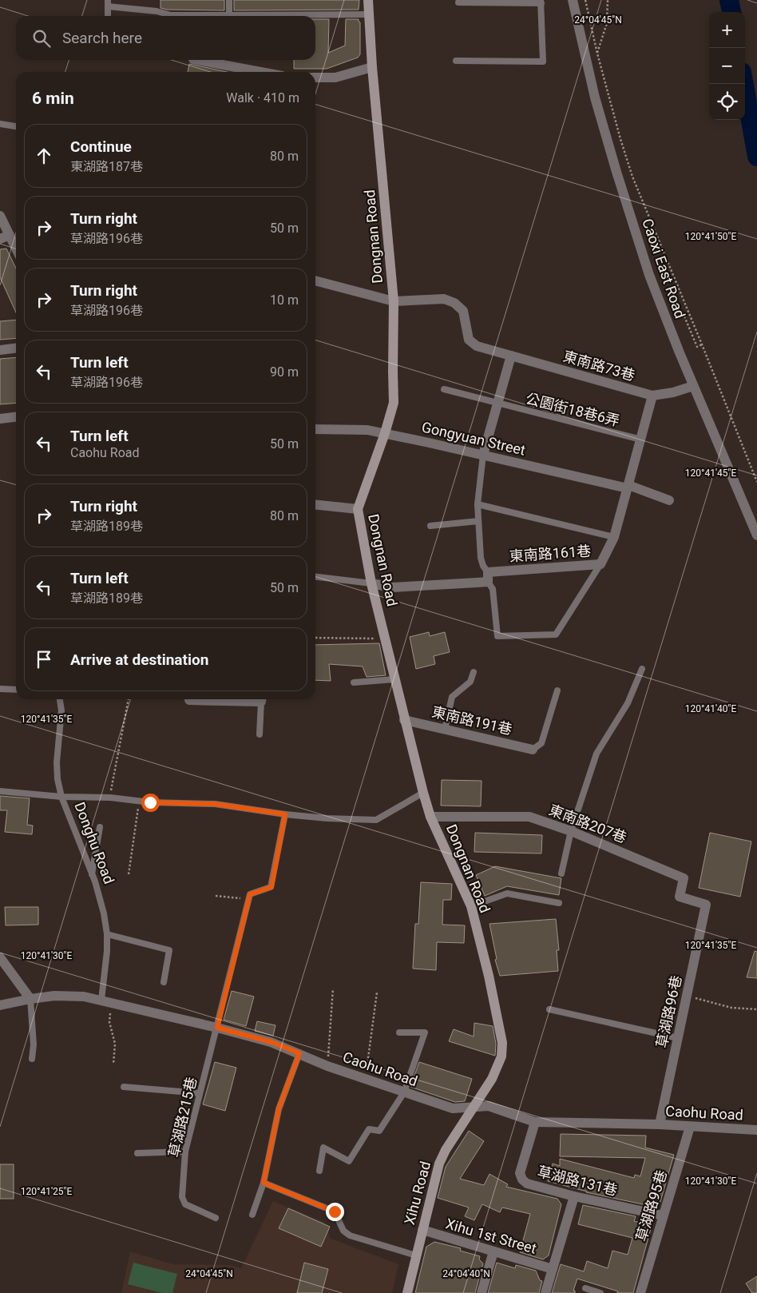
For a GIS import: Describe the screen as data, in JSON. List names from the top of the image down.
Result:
{
  "streets": {
    "street": [
      "Dongnan Road",
      "Caoxi East Road",
      "東南路73巷",
      "Gongyuan Street",
      "東南路161巷",
      "東南路191巷",
      "東南路207巷",
      "草湖路96巷",
      "Caohu Road",
      "草湖路131巷",
      "Xihu Road",
      "草湖路95巷",
      "Xihu 1st Street"
    ],
    "lane": ["公園街18巷6弄", "Donghu Road", "草湖路215巷"]
  },
  "crossings": [
    ["Dongnan Road", "東南路73巷"],
    ["Dongnan Road", "Gongyuan Street"],
    ["Dongnan Road", "東南路161巷"],
    ["Dongnan Road", "東南路191巷"],
    ["Dongnan Road", "東南路207巷"],
    ["Dongnan Road", "Caohu Road"],
    ["Dongnan Road", "Xihu Road"],
    ["東南路207巷", "草湖路96巷"],
    ["Donghu Road", "Caohu Road"],
    ["草湖路96巷", "Caohu Road"],
    ["Caohu Road", "草湖路215巷"],
    ["Caohu Road", "草湖路131巷"],
    ["Caohu Road", "Xihu Road"],
    ["Caohu Road", "草湖路95巷"],
    ["草湖路131巷", "草湖路95巷"],
    ["Xihu Road", "Xihu 1st Street"]
  ],
  "page": {
    "map_buttons": ["+", "−"],
    "search": "Search here",
    "heading": ["6 min", "Walk · 410 m"],
    "list": [
      ["Continue", "東湖路187巷", "80 m"],
      ["Turn right", "草湖路196巷", "50 m"],
      ["Turn right", "草湖路196巷", "10 m"],
      ["Turn left", "草湖路196巷", "90 m"],
      ["Turn left", "Caohu Road", "50 m"],
      ["Turn right", "草湖路189巷", "80 m"],
      ["Turn left", "草湖路189巷", "50 m"],
      "Arrive at destination"
    ]
  },
  "coordinates": [
    "24°04'45\"N",
    "120°41'50\"E",
    "120°41'45\"E",
    "120°41'40\"E",
    "120°41'35\"E",
    "120°41'30\"E",
    "120°41'25\"E",
    "24°04'40\"N"
  ]
}
